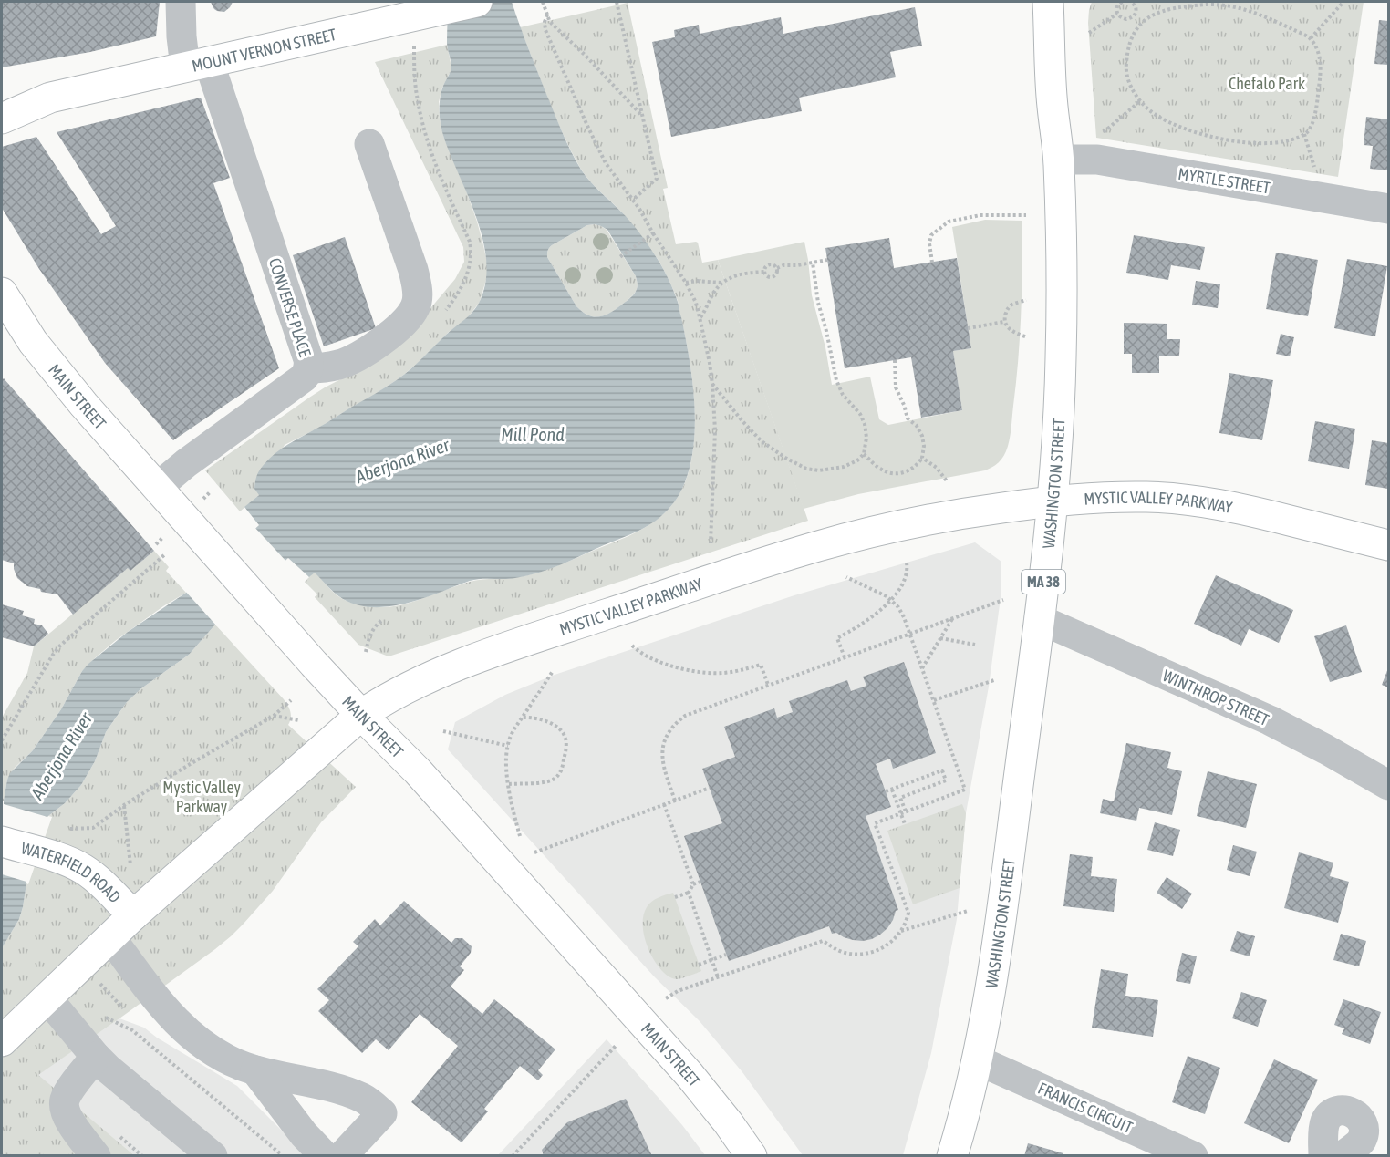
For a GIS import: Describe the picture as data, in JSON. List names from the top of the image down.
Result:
{
  "streets": {
    "main road": [
      "MOUNT VERNON STREET",
      "MAIN STREET",
      "WASHINGTON STREET",
      "MYSTIC VALLEY PARKWAY",
      "MA 38",
      "WATERFIELD ROAD"
    ],
    "street": [
      "MYRTLE STREET",
      "CONVERSE PLACE",
      "WINTHROP STREET",
      "FRANCIS CIRCUIT"
    ]
  },
  "crossings": [
    ["MOUNT VERNON STREET", "CONVERSE PLACE"],
    ["MYRTLE STREET", "WASHINGTON STREET"],
    ["CONVERSE PLACE", "MAIN STREET"],
    ["MAIN STREET", "MYSTIC VALLEY PARKWAY"],
    ["WASHINGTON STREET", "MYSTIC VALLEY PARKWAY"],
    ["WASHINGTON STREET", "WINTHROP STREET"],
    ["WASHINGTON STREET", "FRANCIS CIRCUIT"],
    ["MYSTIC VALLEY PARKWAY", "WATERFIELD ROAD"]
  ],
  "water": ["Mill Pond", "Aberjona River"],
  "parks": ["Chefalo Park", "Mystic Valley Parkway"]
}
